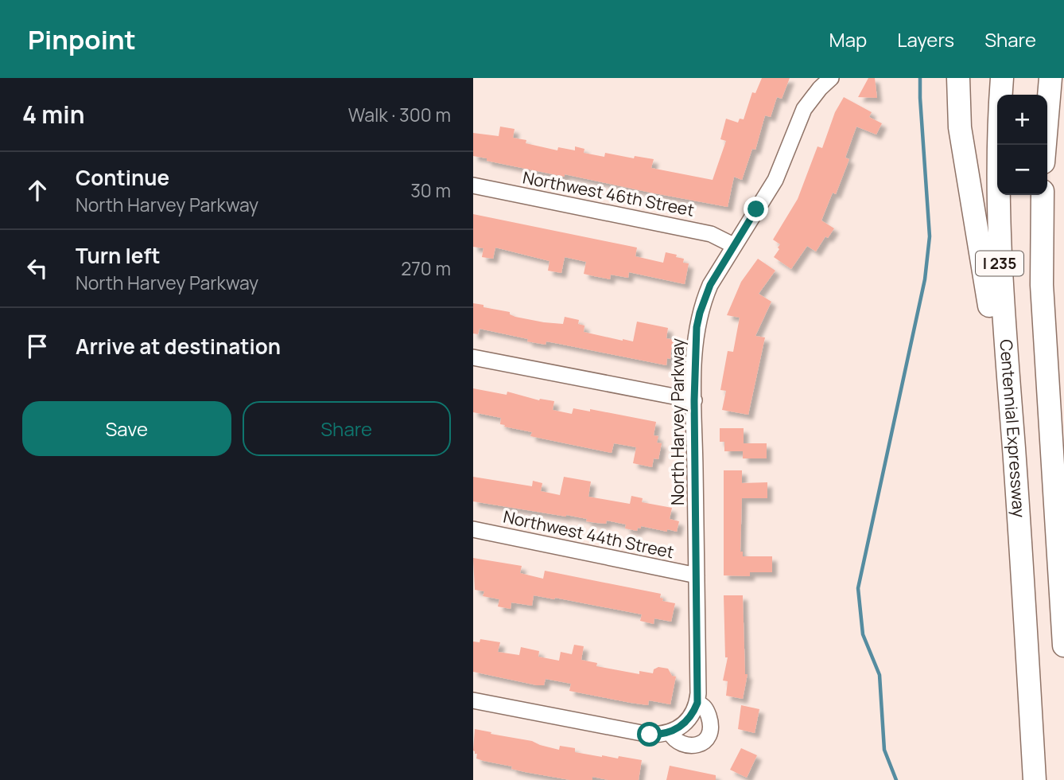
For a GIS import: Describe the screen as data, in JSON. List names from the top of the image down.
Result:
{
  "streets": {
    "highway": ["I 235", "Centennial Expressway"],
    "street": ["Northwest 46th Street", "North Harvey Parkway", "Northwest 44th Street"]
  },
  "crossings": [
    ["Northwest 46th Street", "North Harvey Parkway"],
    ["North Harvey Parkway", "Northwest 44th Street"]
  ],
  "page": {
    "header": "Pinpoint",
    "nav": ["Map", "Layers", "Share"],
    "heading": ["4 min", "Walk · 300 m"],
    "map_buttons": ["+", "−"],
    "list": [
      ["Continue", "North Harvey Parkway", "30 m"],
      ["Turn left", "North Harvey Parkway", "270 m"],
      "Arrive at destination"
    ],
    "buttons": ["Save", "Share"]
  }
}
